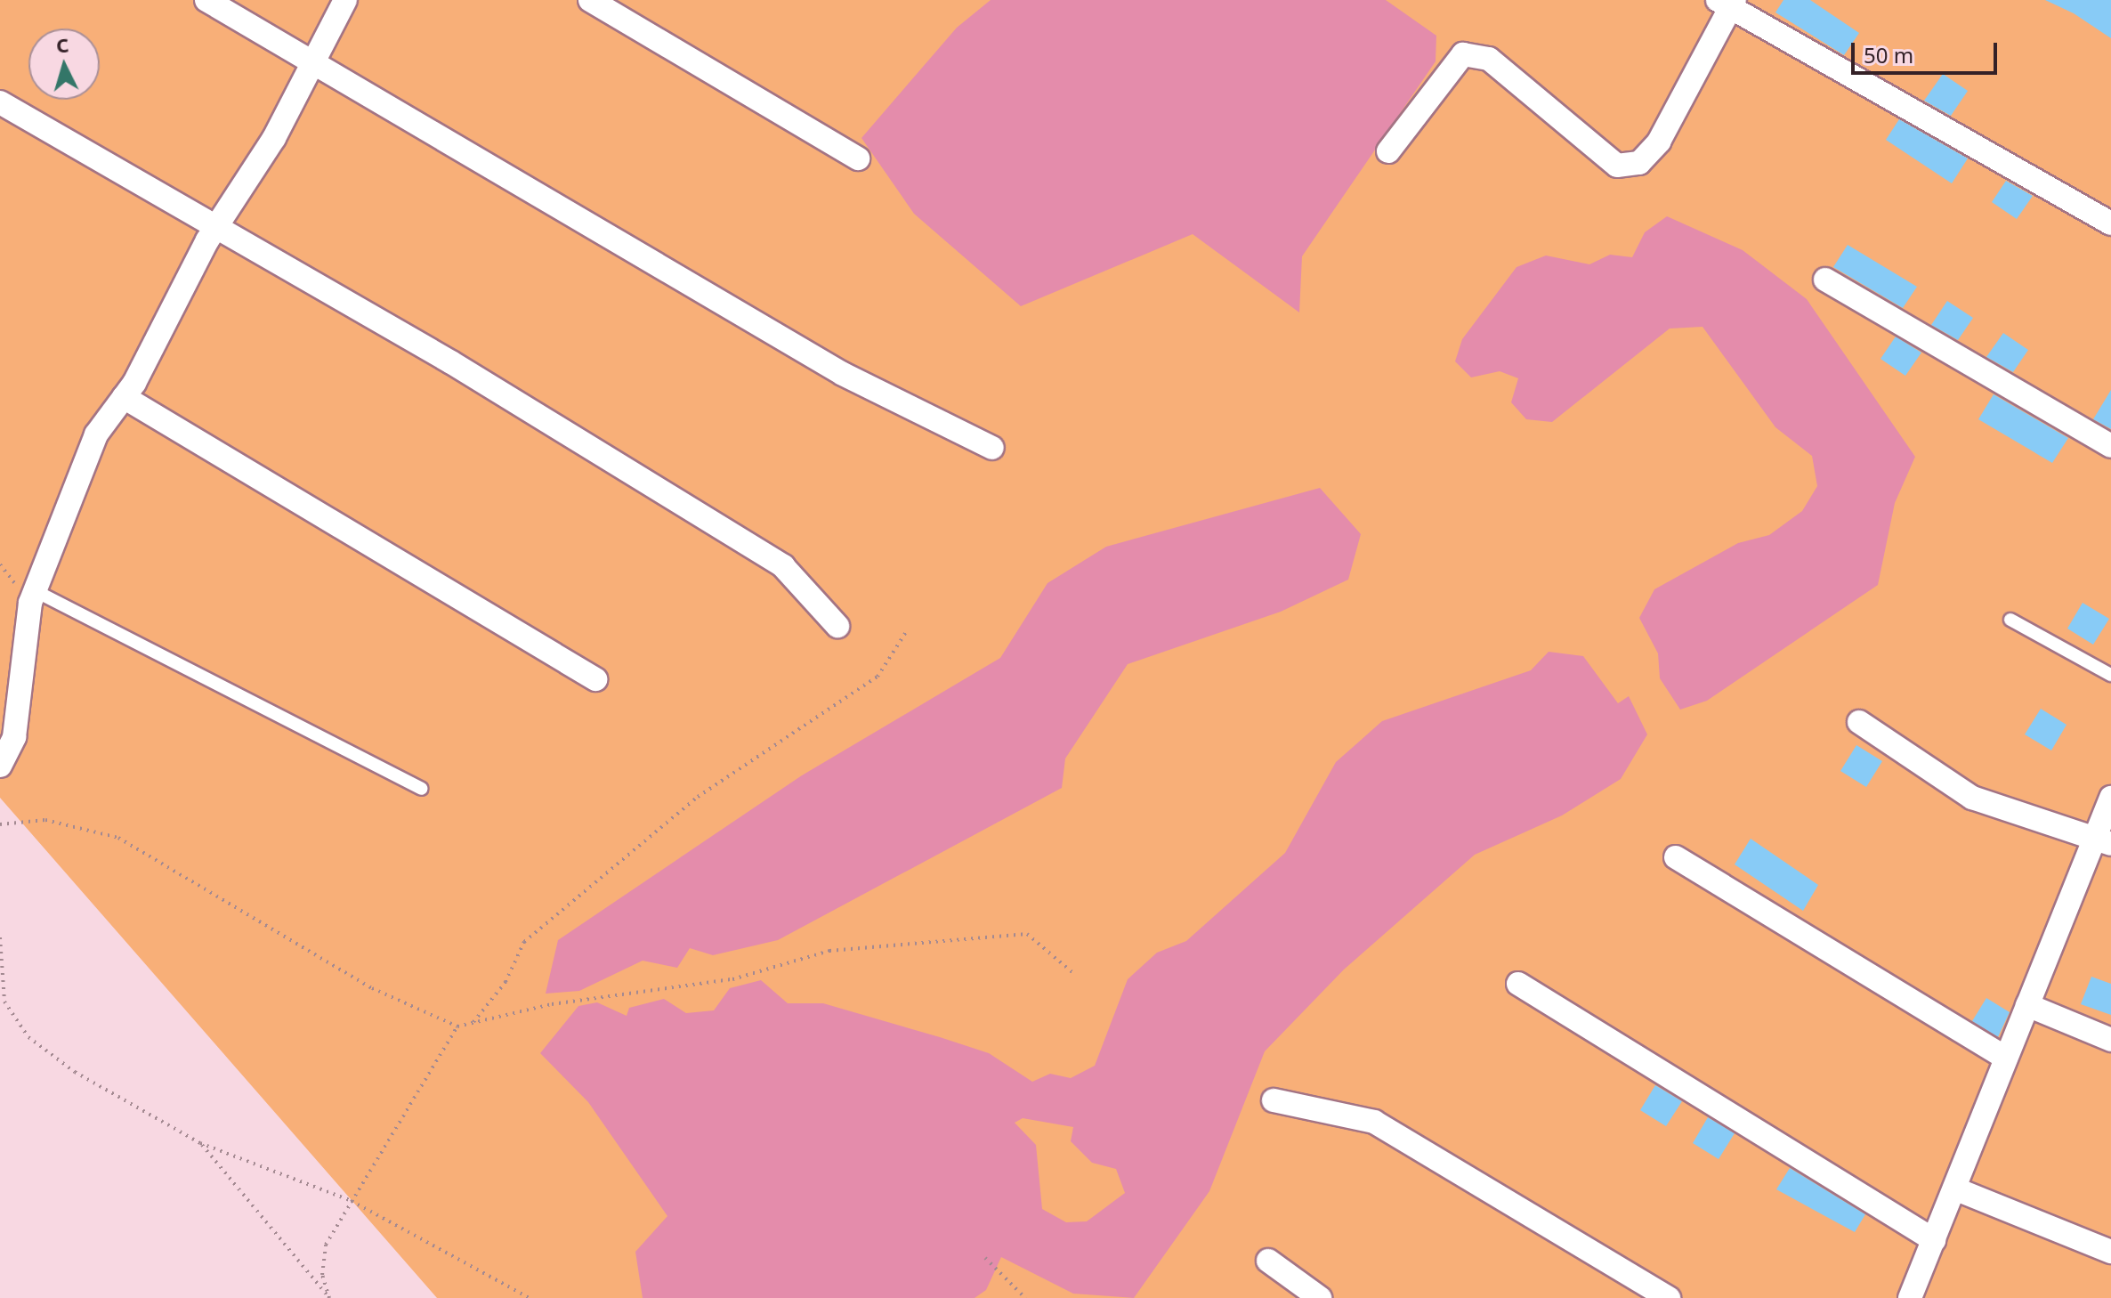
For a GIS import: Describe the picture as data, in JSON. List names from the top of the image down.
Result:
{
  "scale_bar": "50 m",
  "north": "top"
}
